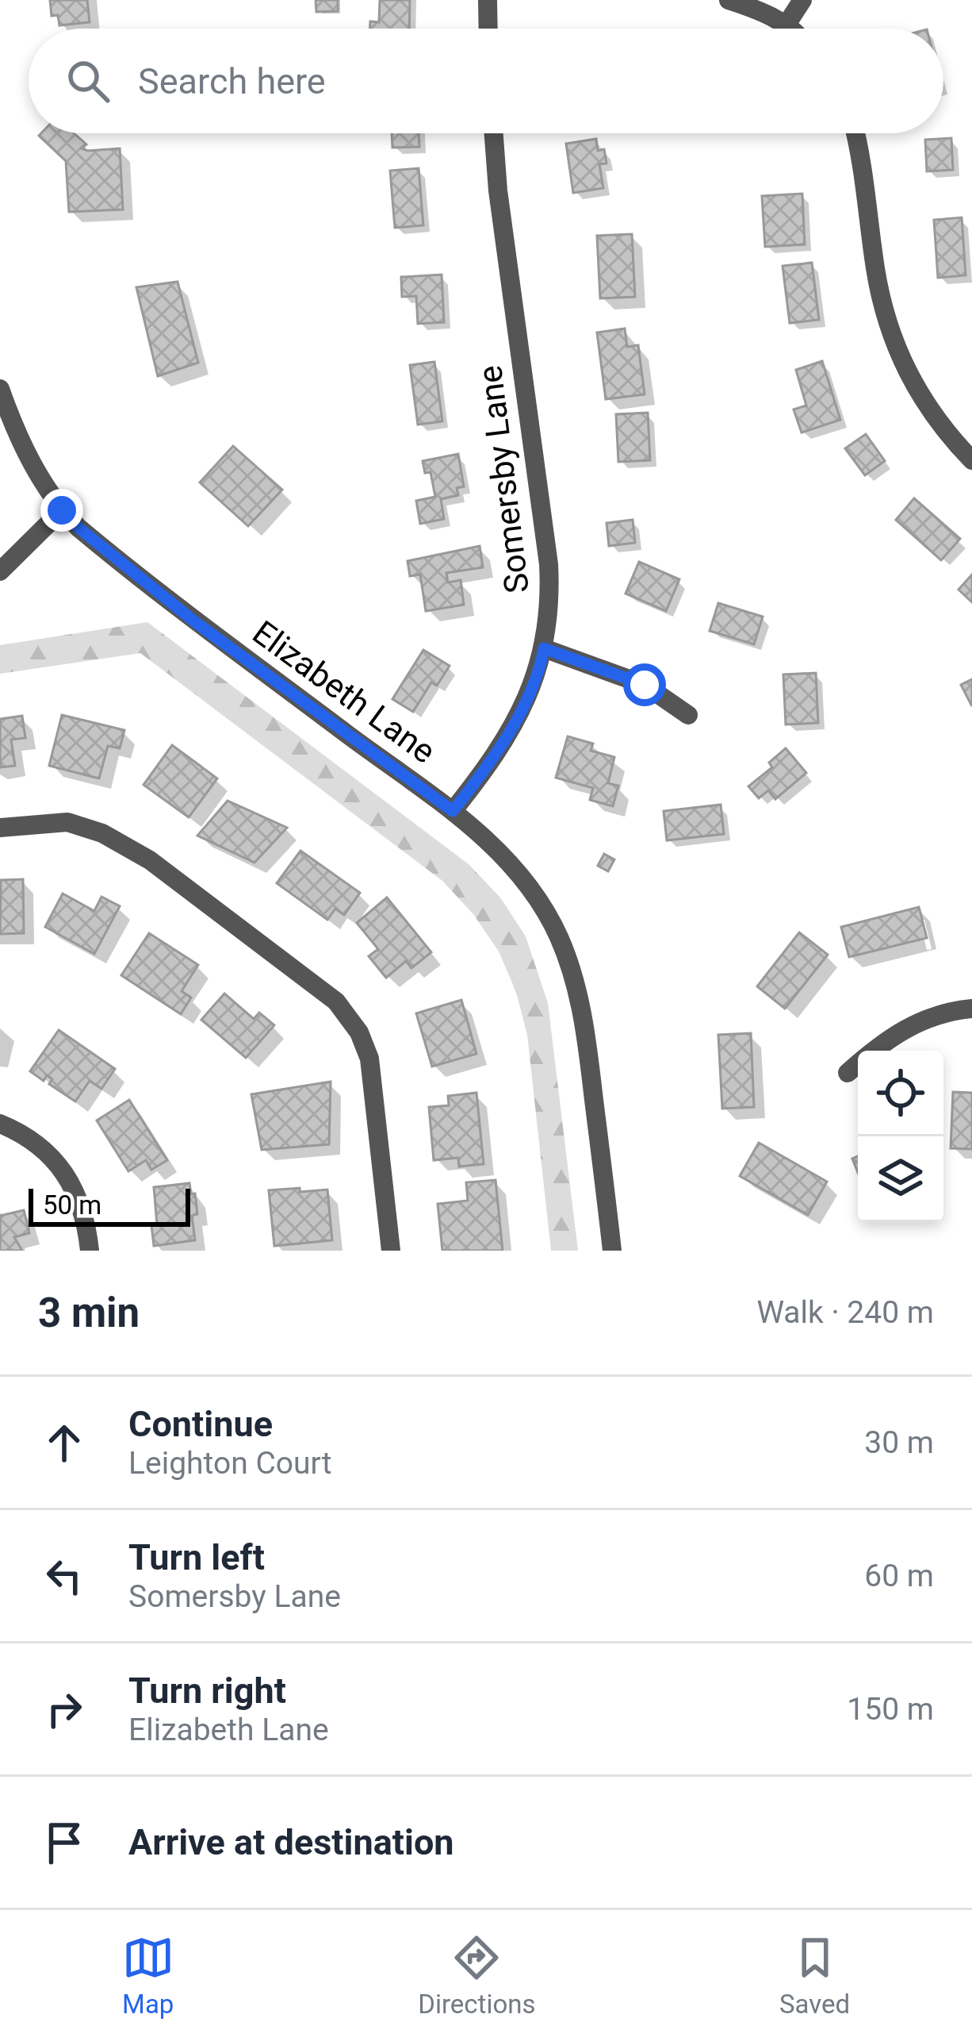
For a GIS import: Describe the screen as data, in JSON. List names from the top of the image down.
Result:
{
  "streets": {
    "street": ["Somersby Lane", "Elizabeth Lane"]
  },
  "crossings": [
    ["Somersby Lane", "Elizabeth Lane"]
  ],
  "scale_bar": "50 m",
  "page": {
    "search": "Search here",
    "scale": "50 m",
    "heading": ["3 min", "Walk · 240 m"],
    "list": [
      ["Continue", "Leighton Court", "30 m"],
      ["Turn left", "Somersby Lane", "60 m"],
      ["Turn right", "Elizabeth Lane", "150 m"],
      "Arrive at destination"
    ],
    "nav": ["Map", "Directions", "Saved"]
  }
}
